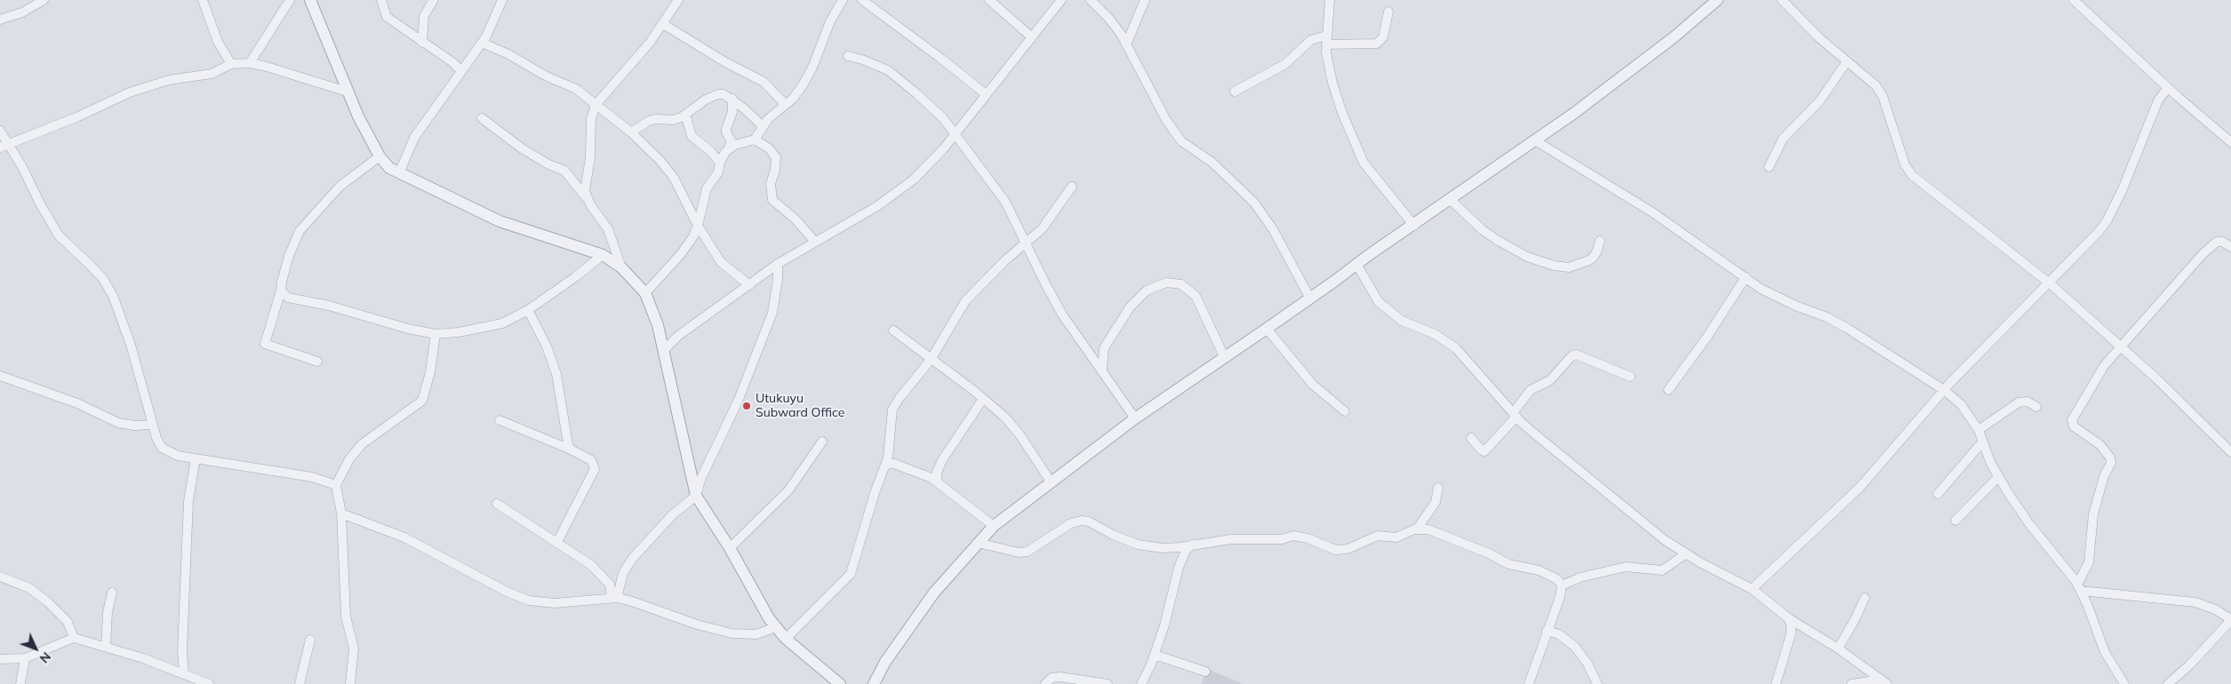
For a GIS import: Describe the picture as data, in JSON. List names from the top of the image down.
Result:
{
  "places": ["Utukuyu Subward Office"],
  "north": "bottom right"
}
